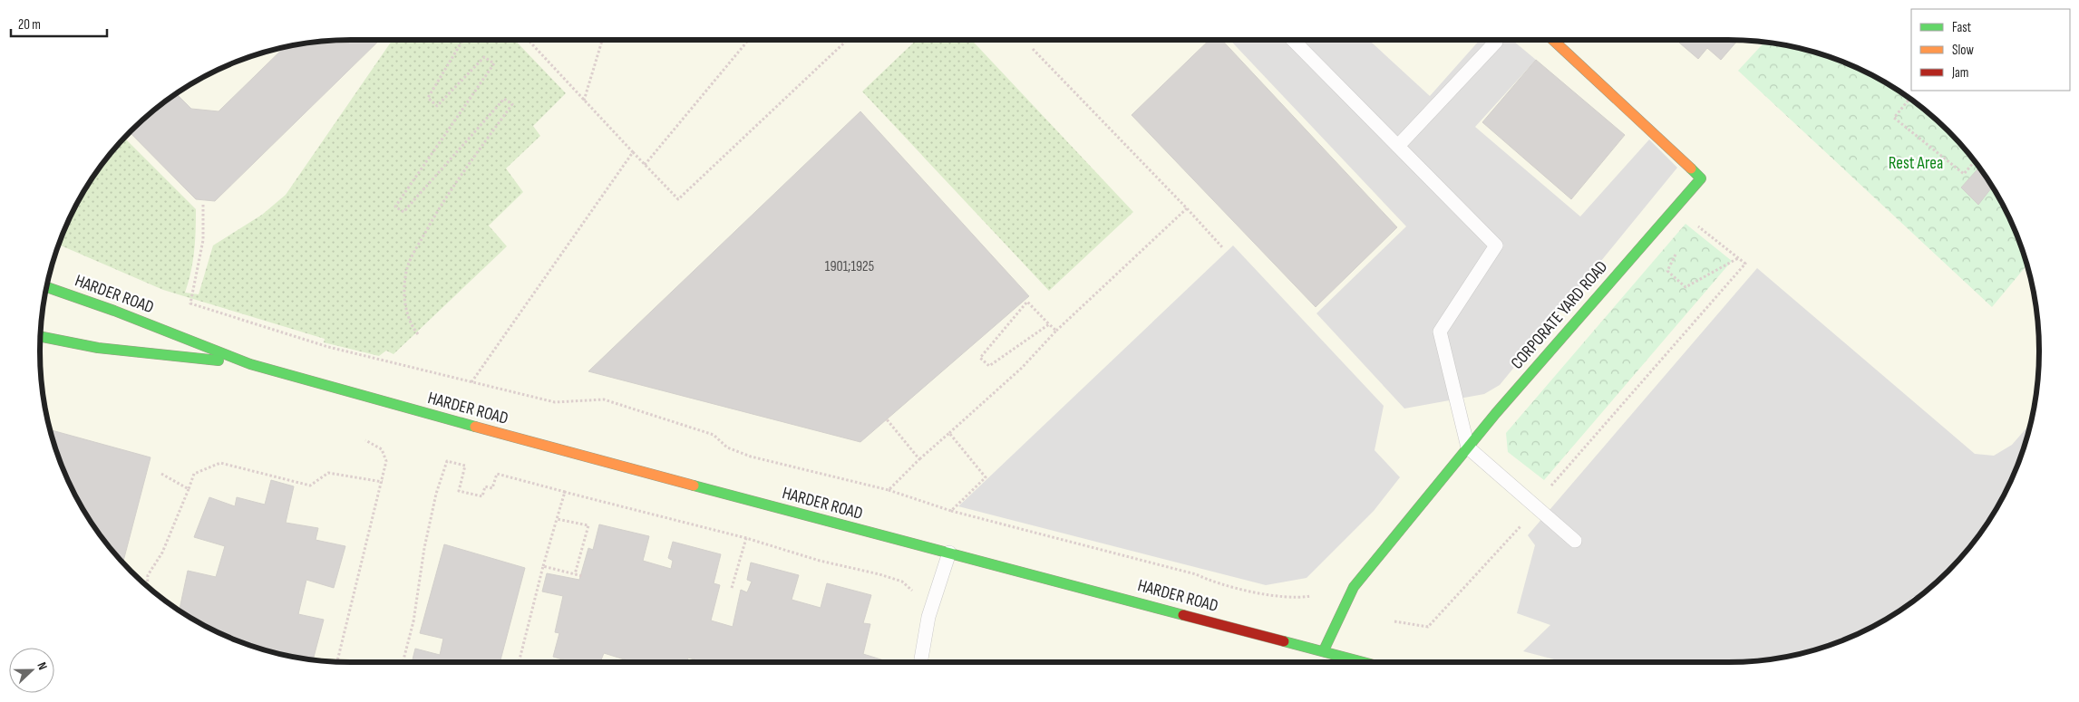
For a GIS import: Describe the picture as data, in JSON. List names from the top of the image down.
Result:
{
  "streets": {
    "street": ["HARDER ROAD", "CORPORATE YARD ROAD"]
  },
  "crossings": [
    ["HARDER ROAD", "CORPORATE YARD ROAD"]
  ],
  "parks": ["Rest Area"],
  "house_numbers": ["1901;1925"],
  "legend": ["Fast", "Slow", "Jam"],
  "scale_bar": "20 m",
  "north": "right"
}
